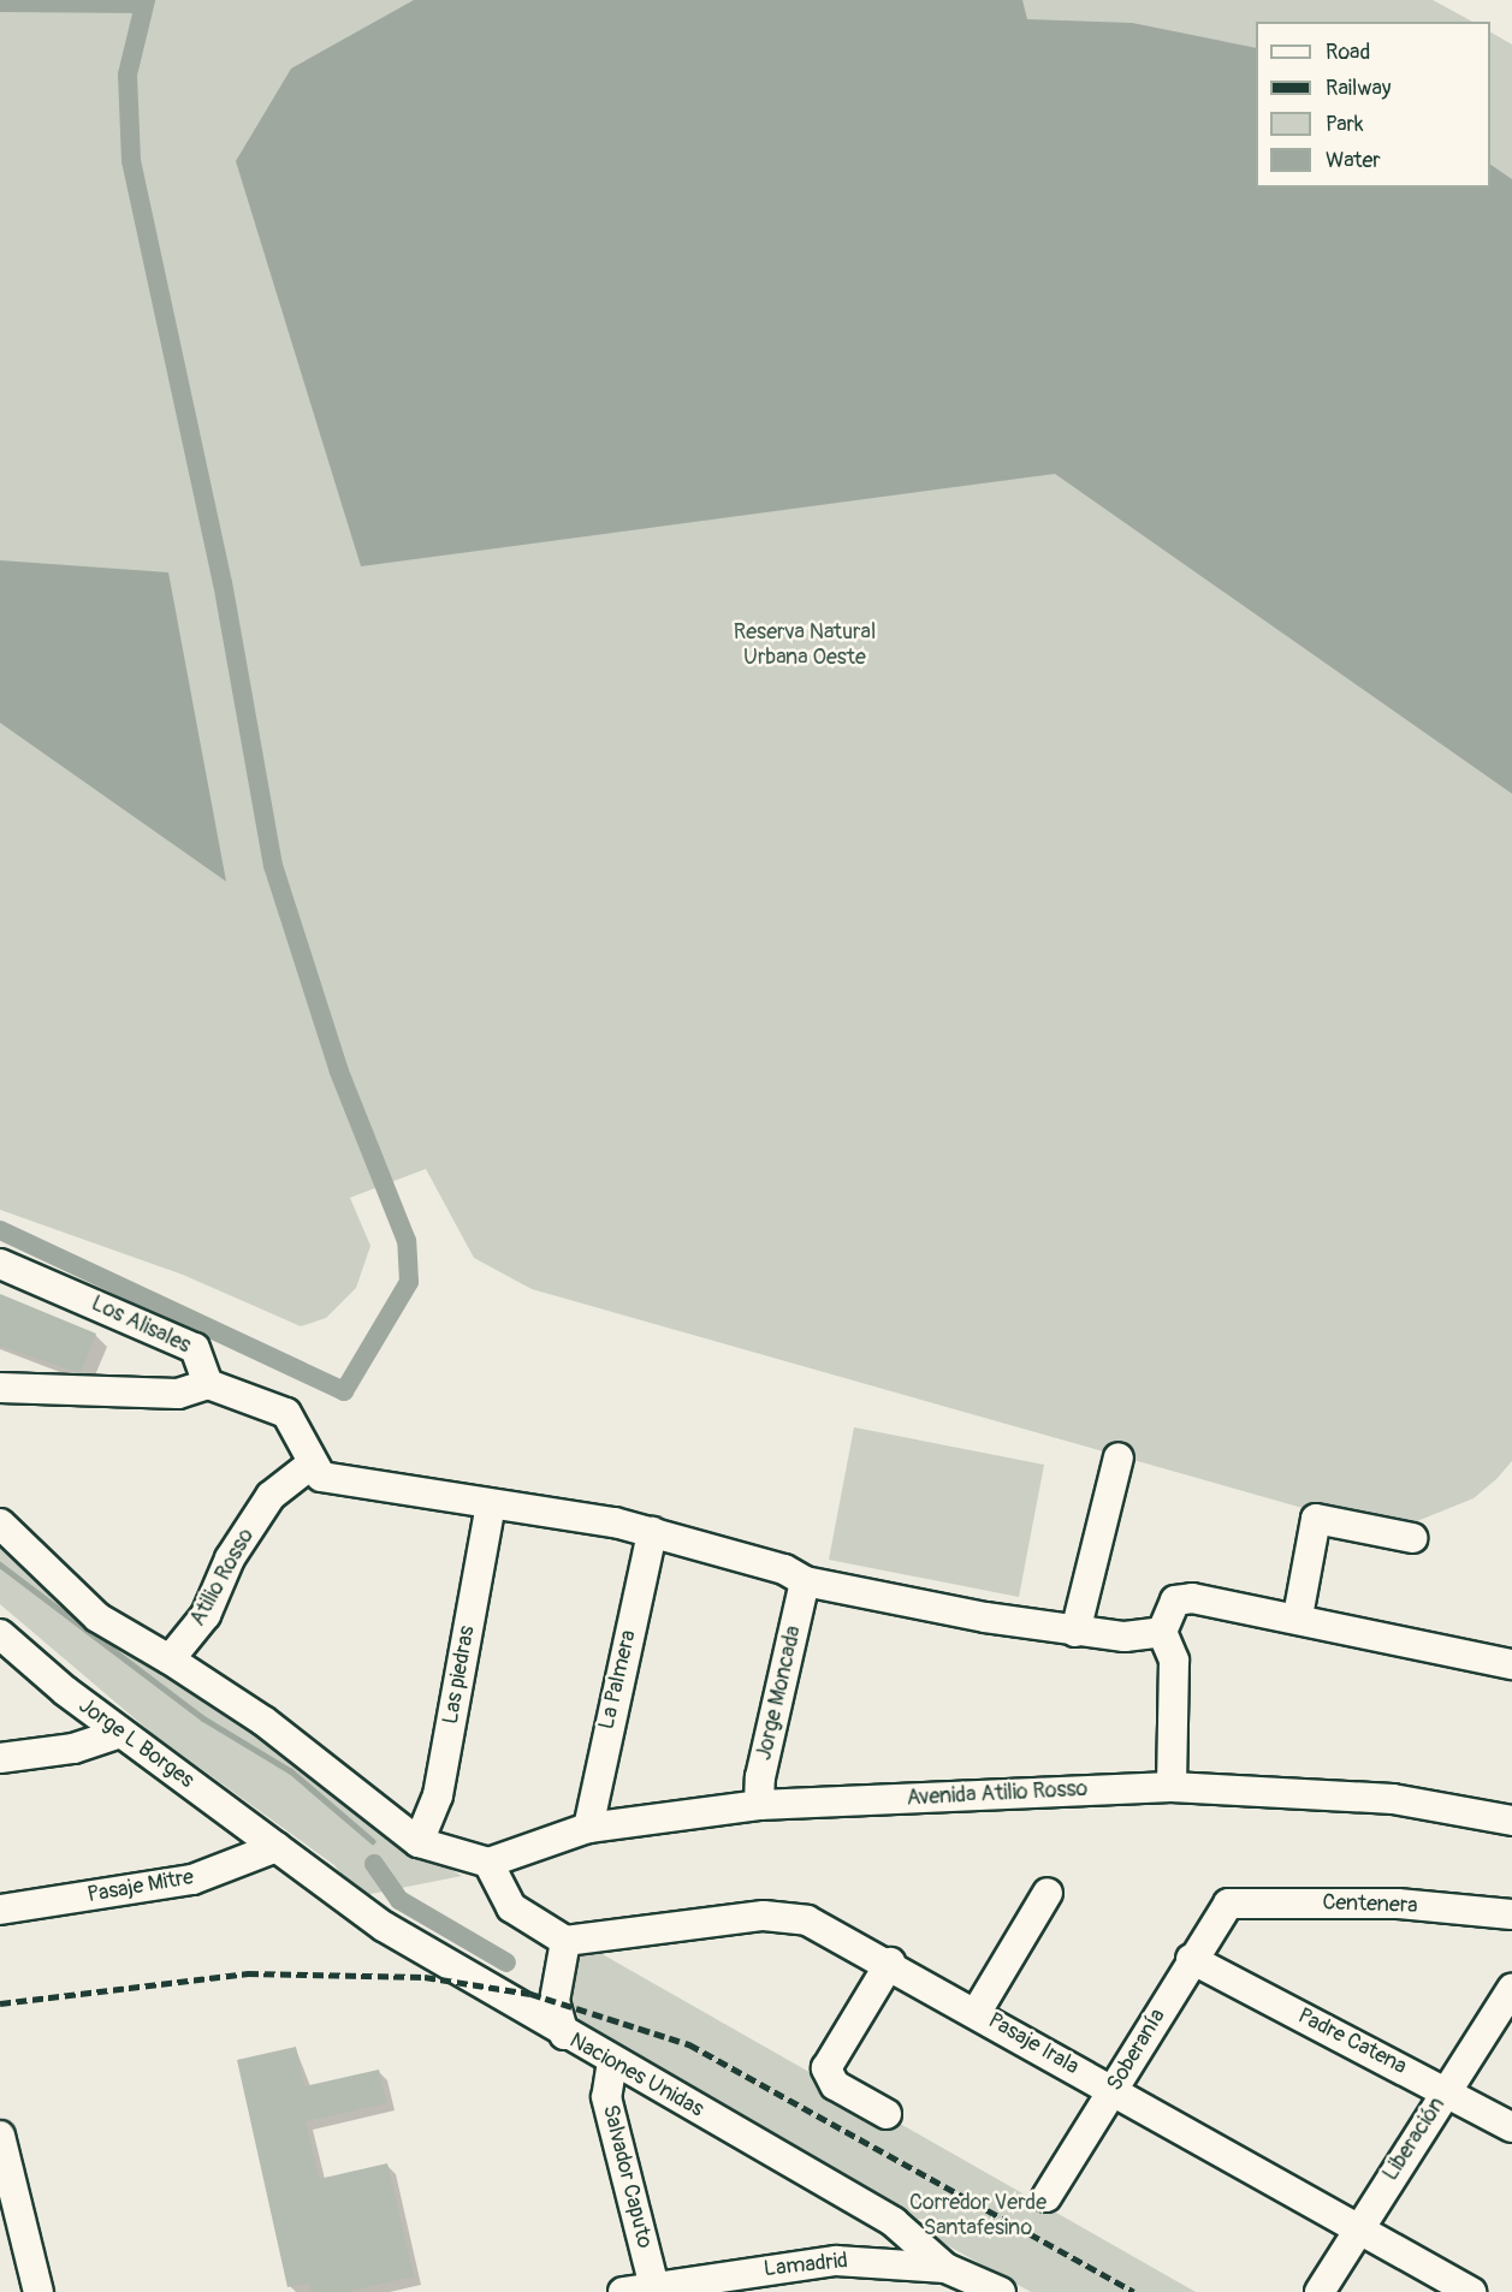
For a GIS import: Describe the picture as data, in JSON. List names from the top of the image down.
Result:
{
  "streets": {
    "street": [
      "Los Alisales",
      "Atilio Rosso",
      "Las piedras",
      "La Palmera",
      "Jorge Moncada",
      "Jorge L Borges",
      "Avenida Atilio Rosso",
      "Pasaje Mitre",
      "Centenera",
      "Padre Catena",
      "Pasaje Irala",
      "Soberanía",
      "Naciones Unidas",
      "Liberación",
      "Salvador Caputo",
      "Lamadrid"
    ]
  },
  "crossings": [
    ["La Palmera", "Avenida Atilio Rosso"],
    ["Jorge Moncada", "Avenida Atilio Rosso"],
    ["Jorge L Borges", "Pasaje Mitre"],
    ["Jorge L Borges", "Naciones Unidas"],
    ["Pasaje Mitre", "Naciones Unidas"],
    ["Centenera", "Soberanía"],
    ["Padre Catena", "Soberanía"],
    ["Padre Catena", "Liberación"],
    ["Pasaje Irala", "Soberanía"],
    ["Pasaje Irala", "Liberación"],
    ["Naciones Unidas", "Salvador Caputo"],
    ["Naciones Unidas", "Lamadrid"],
    ["Salvador Caputo", "Lamadrid"]
  ],
  "parks": ["Reserva Natural Urbana Oeste", "Corredor Verde Santafesino"],
  "legend": [
    "Road",
    "Railway",
    "Park",
    "Water"
  ]
}
